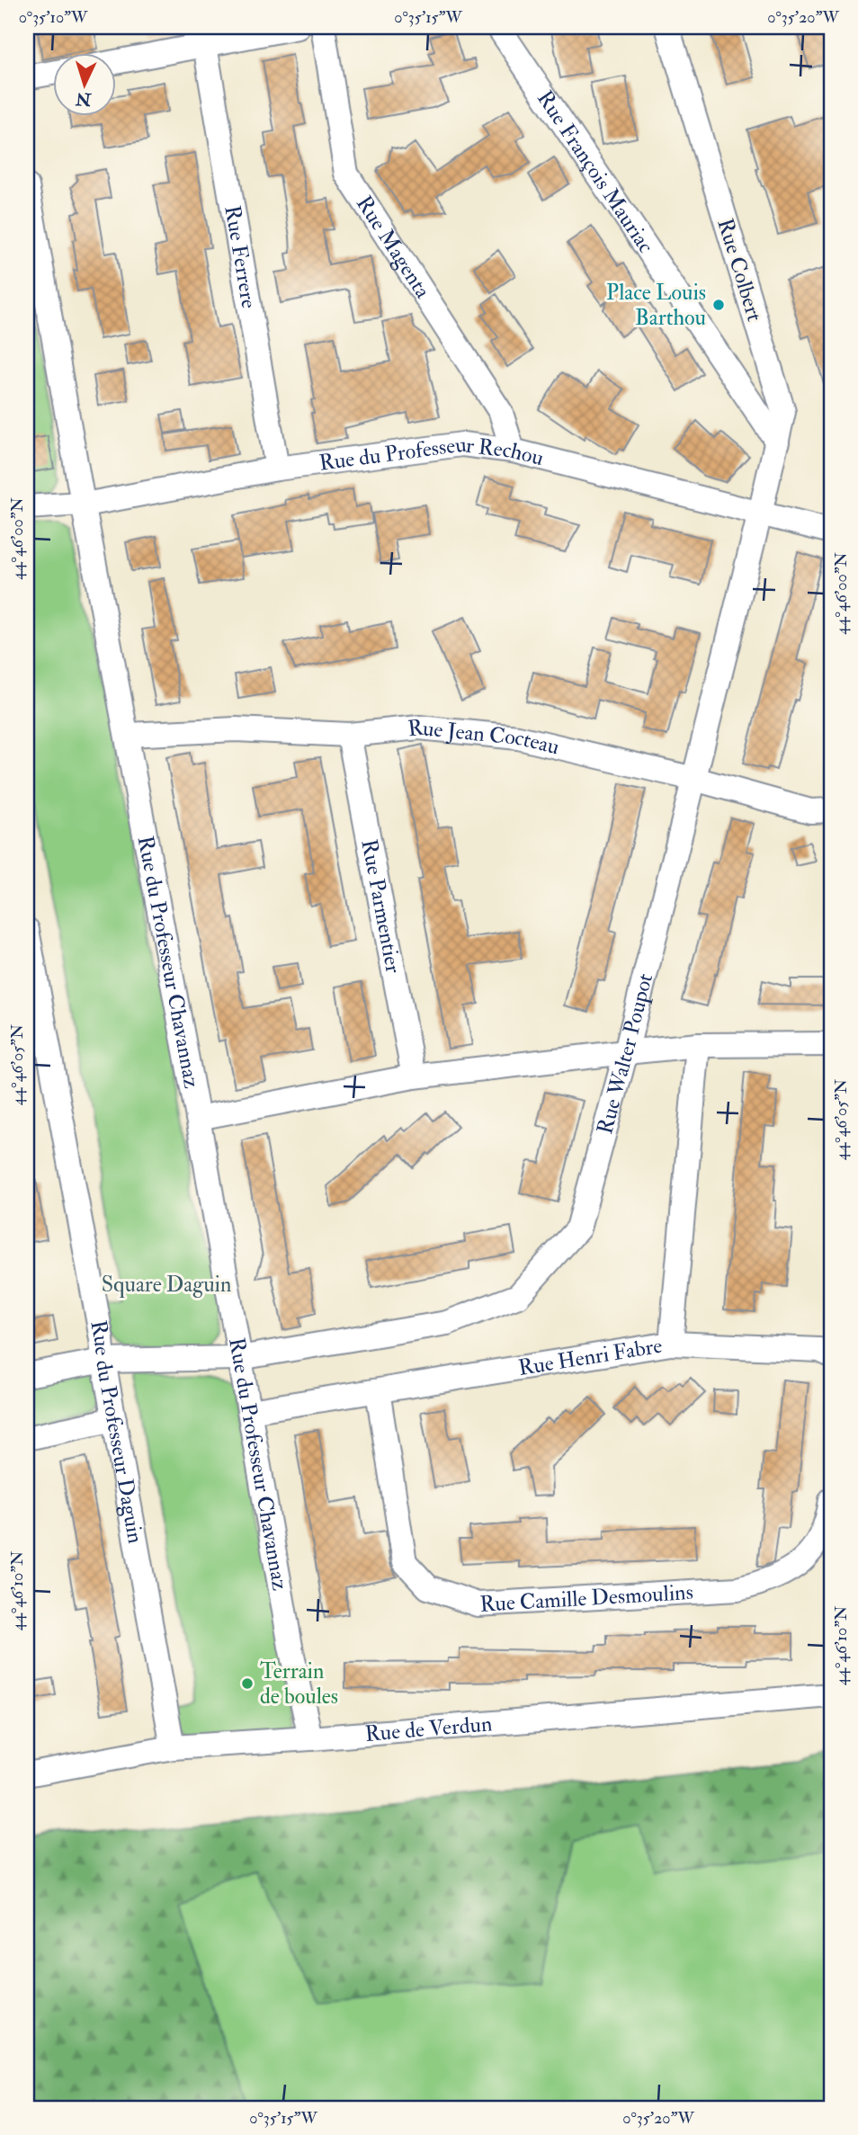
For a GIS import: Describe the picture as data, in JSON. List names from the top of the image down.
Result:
{
  "streets": {
    "street": [
      "Rue François Mauriac",
      "Rue Magenta",
      "Rue Ferrere",
      "Rue Colbert",
      "Rue du Professeur Rechou",
      "Rue Jean Cocteau",
      "Rue Parmentier",
      "Rue du Professeur Chavannaz",
      "Rue Walter Poupot",
      "Rue Henri Fabre",
      "Rue du Professeur Daguin",
      "Rue Camille Desmoulins",
      "Rue de Verdun"
    ]
  },
  "crossings": [
    ["Rue François Mauriac", "Rue Colbert"],
    ["Rue Magenta", "Rue du Professeur Rechou"],
    ["Rue Ferrere", "Rue du Professeur Rechou"],
    ["Rue Colbert", "Rue du Professeur Rechou"],
    ["Rue Colbert", "Rue Walter Poupot"],
    ["Rue du Professeur Rechou", "Rue du Professeur Chavannaz"],
    ["Rue du Professeur Rechou", "Rue Walter Poupot"],
    ["Rue Jean Cocteau", "Rue Parmentier"],
    ["Rue Jean Cocteau", "Rue du Professeur Chavannaz"],
    ["Rue Jean Cocteau", "Rue Walter Poupot"],
    ["Rue du Professeur Chavannaz", "Rue Walter Poupot"],
    ["Rue du Professeur Chavannaz", "Rue Henri Fabre"],
    ["Rue du Professeur Chavannaz", "Rue de Verdun"],
    ["Rue Walter Poupot", "Rue du Professeur Daguin"],
    ["Rue Henri Fabre", "Rue Camille Desmoulins"],
    ["Rue du Professeur Daguin", "Rue de Verdun"]
  ],
  "parks": ["Square Daguin"],
  "places": ["Place Louis Barthou", "Terrain de boules"],
  "north": "bottom",
  "coordinates": [
    "0°35'10\"W",
    "0°35'15\"W",
    "0°35'20\"W",
    "44°46'00\"N",
    "44°46'05\"N",
    "44°46'10\"N"
  ]
}
